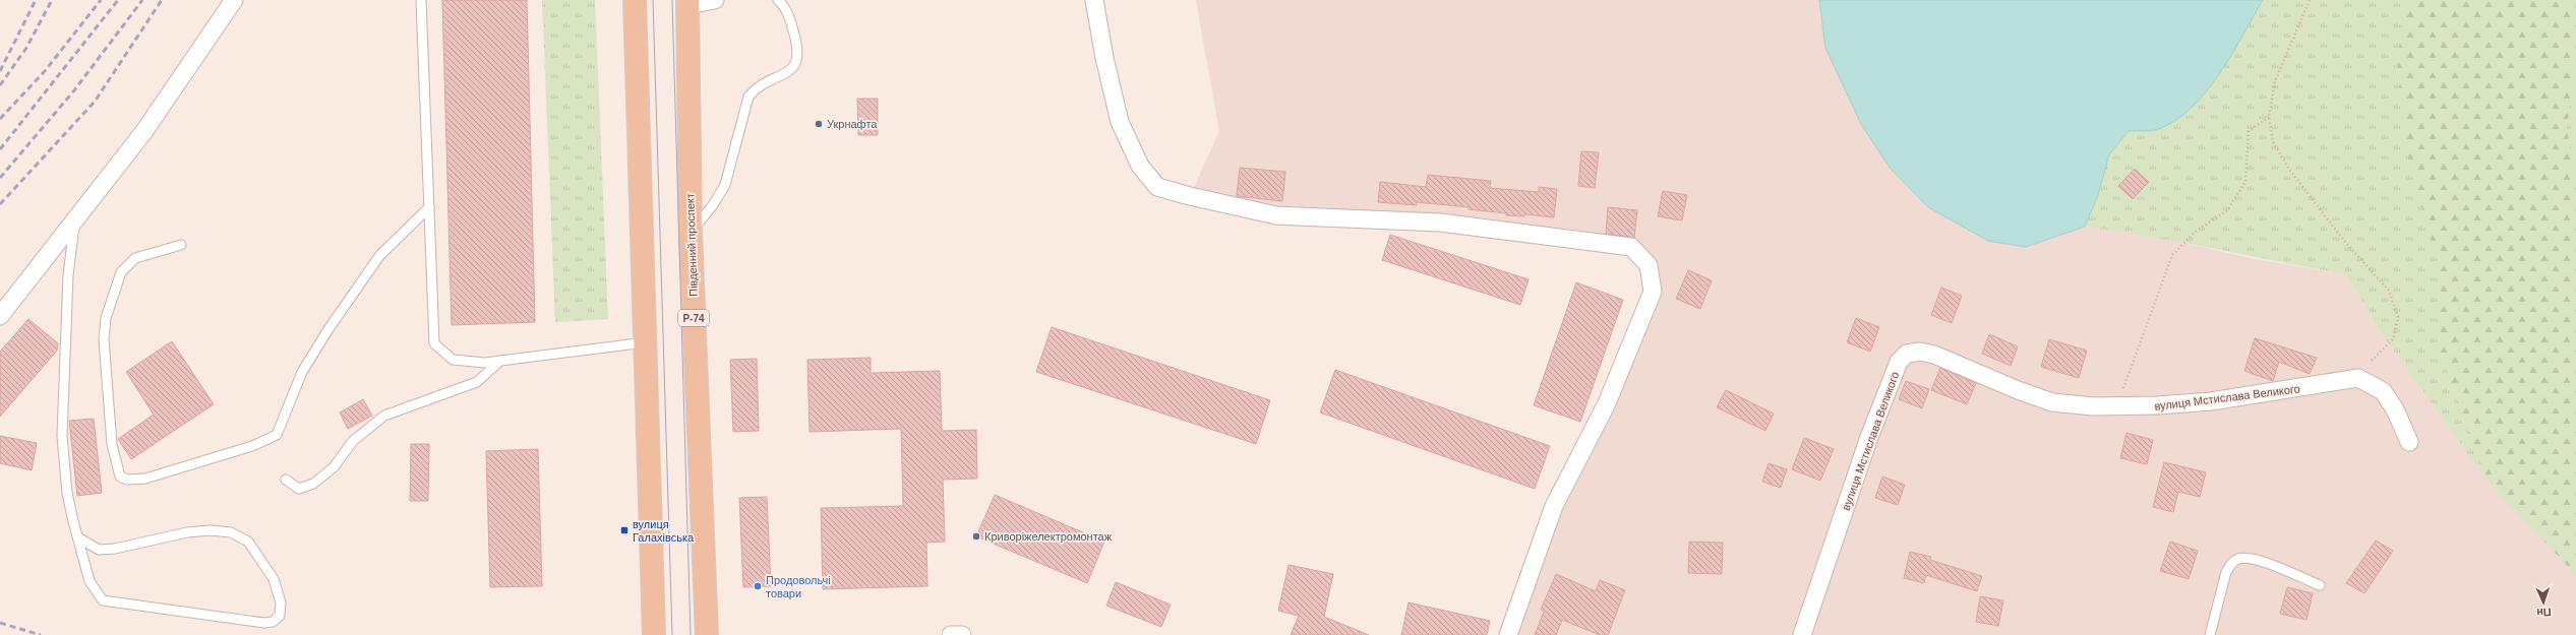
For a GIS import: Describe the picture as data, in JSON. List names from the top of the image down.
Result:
{
  "streets": {
    "main road": ["Південний проспект", "Р-74"],
    "street": ["вулиця Мстислава Великого"]
  },
  "places": {
    "other": ["Укрнафта", "Криворіжелектромонтаж", "Продовольчі товари"],
    "transit": ["вулиця Галахівська"]
  },
  "north": "bottom"
}
